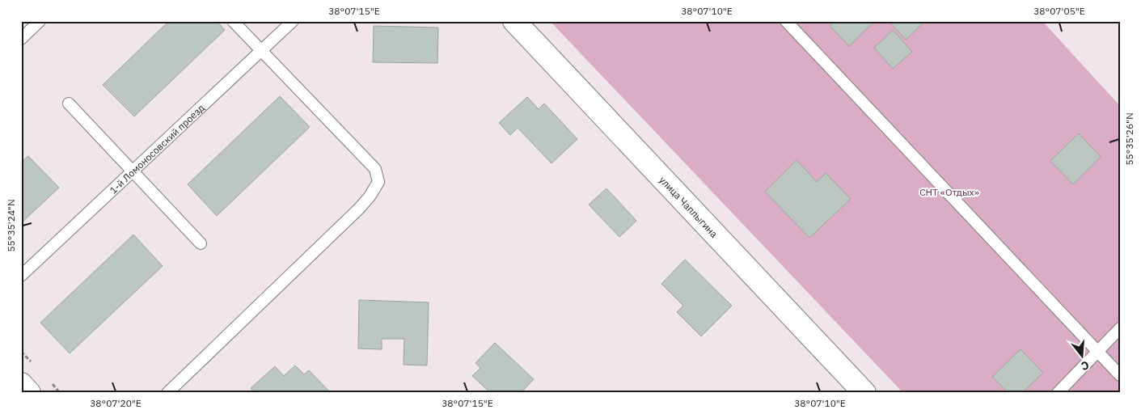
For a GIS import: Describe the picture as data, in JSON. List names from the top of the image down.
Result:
{
  "streets": {
    "street": ["улица Чаплыгина"],
    "lane": ["1-й Ломоносовский проезд"]
  },
  "parks": ["СНТ «Отдых»"],
  "north": "bottom",
  "coordinates": [
    "38°07'15\"E",
    "38°07'10\"E",
    "38°07'05\"E",
    "55°35'26\"N",
    "55°35'24\"N",
    "38°07'20\"E"
  ]
}
